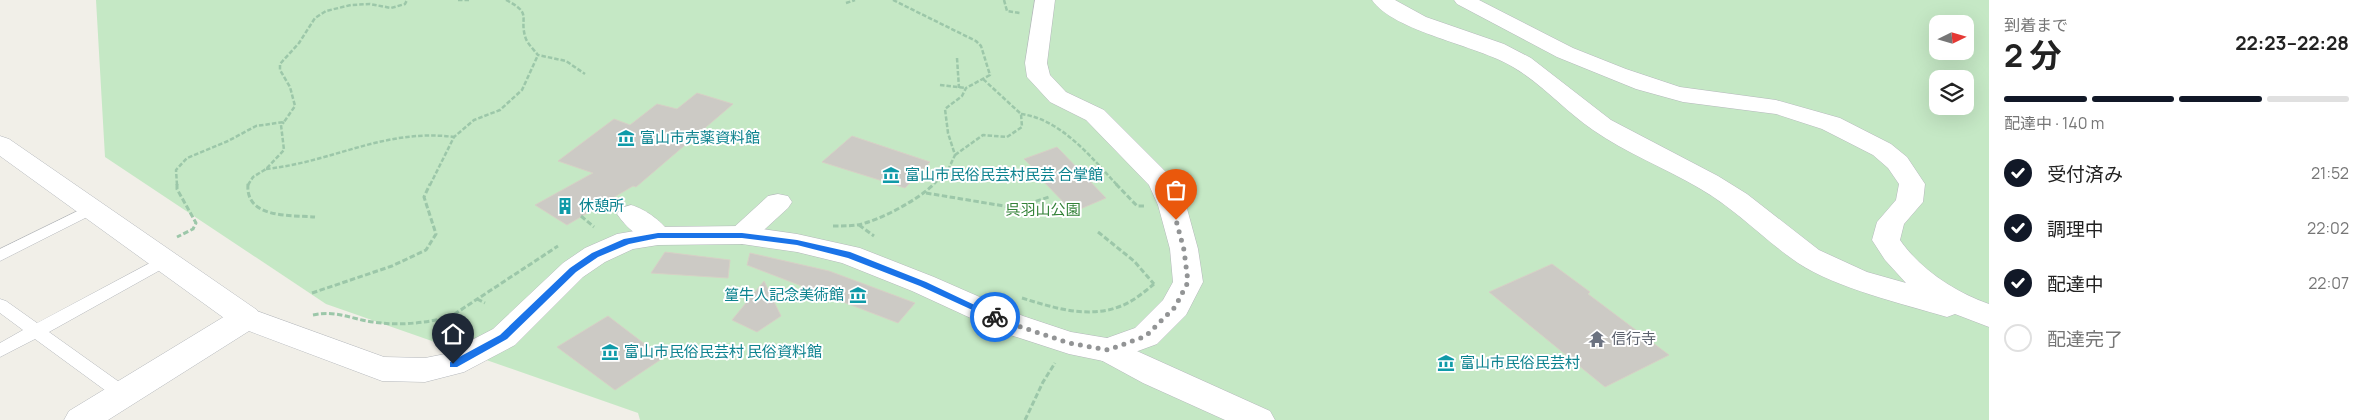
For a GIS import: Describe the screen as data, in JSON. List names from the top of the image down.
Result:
{
  "parks": ["呉羽山公園"],
  "places": {
    "museum": [
      "富山市売薬資料館",
      "富山市民俗民芸村民芸 合掌館",
      "篁牛人記念美術館",
      "富山市民俗民芸村 民俗資料館",
      "富山市民俗民芸村"
    ],
    "building": ["休憩所"],
    "temple": ["信行寺"]
  },
  "north": "right",
  "page": {
    "heading": ["2 分", "到着まで", "22:23–22:28"],
    "bar": "配達中 · 140 m",
    "list": [
      ["受付済み", "21:52"],
      ["調理中", "22:02"],
      ["配達中", "22:07"],
      "配達完了"
    ]
  }
}
